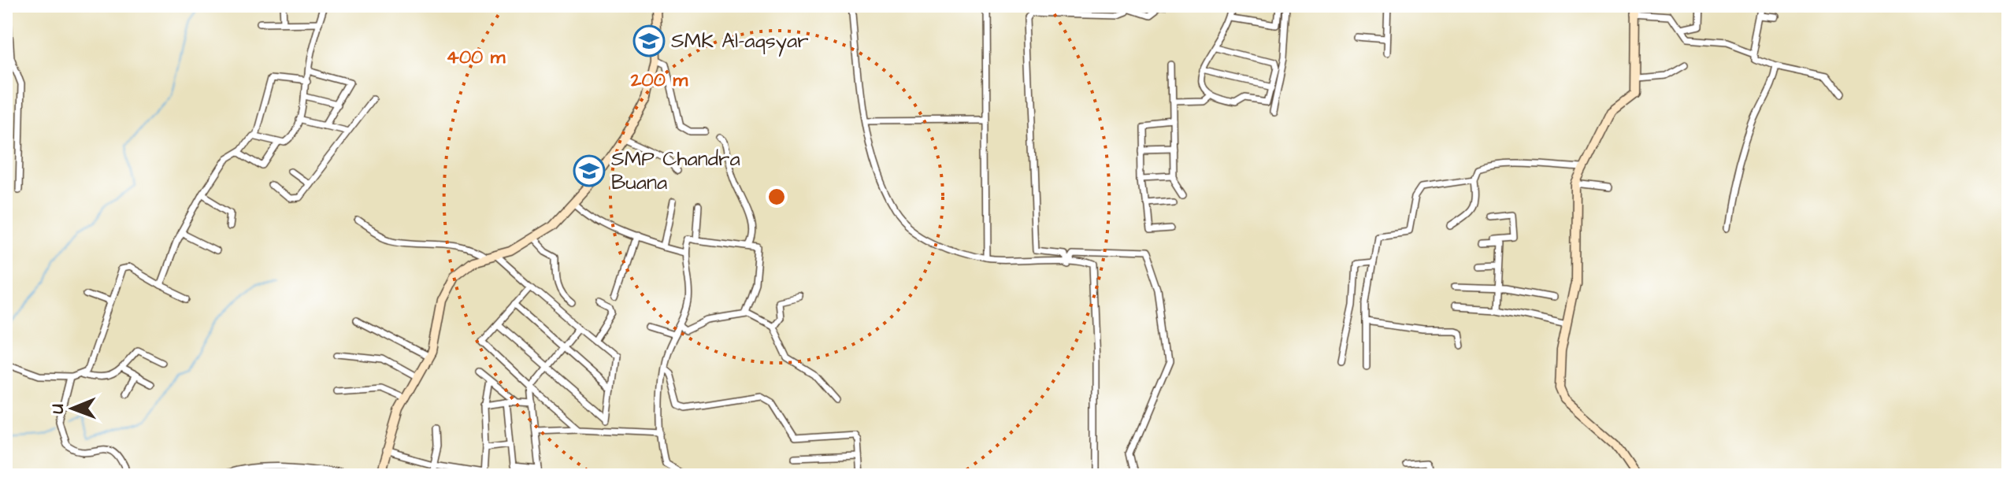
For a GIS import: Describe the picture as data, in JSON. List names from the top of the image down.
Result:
{
  "places": {
    "school or university": ["SMK Al-aqsyar", "SMP Chandra Buana"]
  },
  "north": "left",
  "rings": ["400 m", "200 m"]
}
